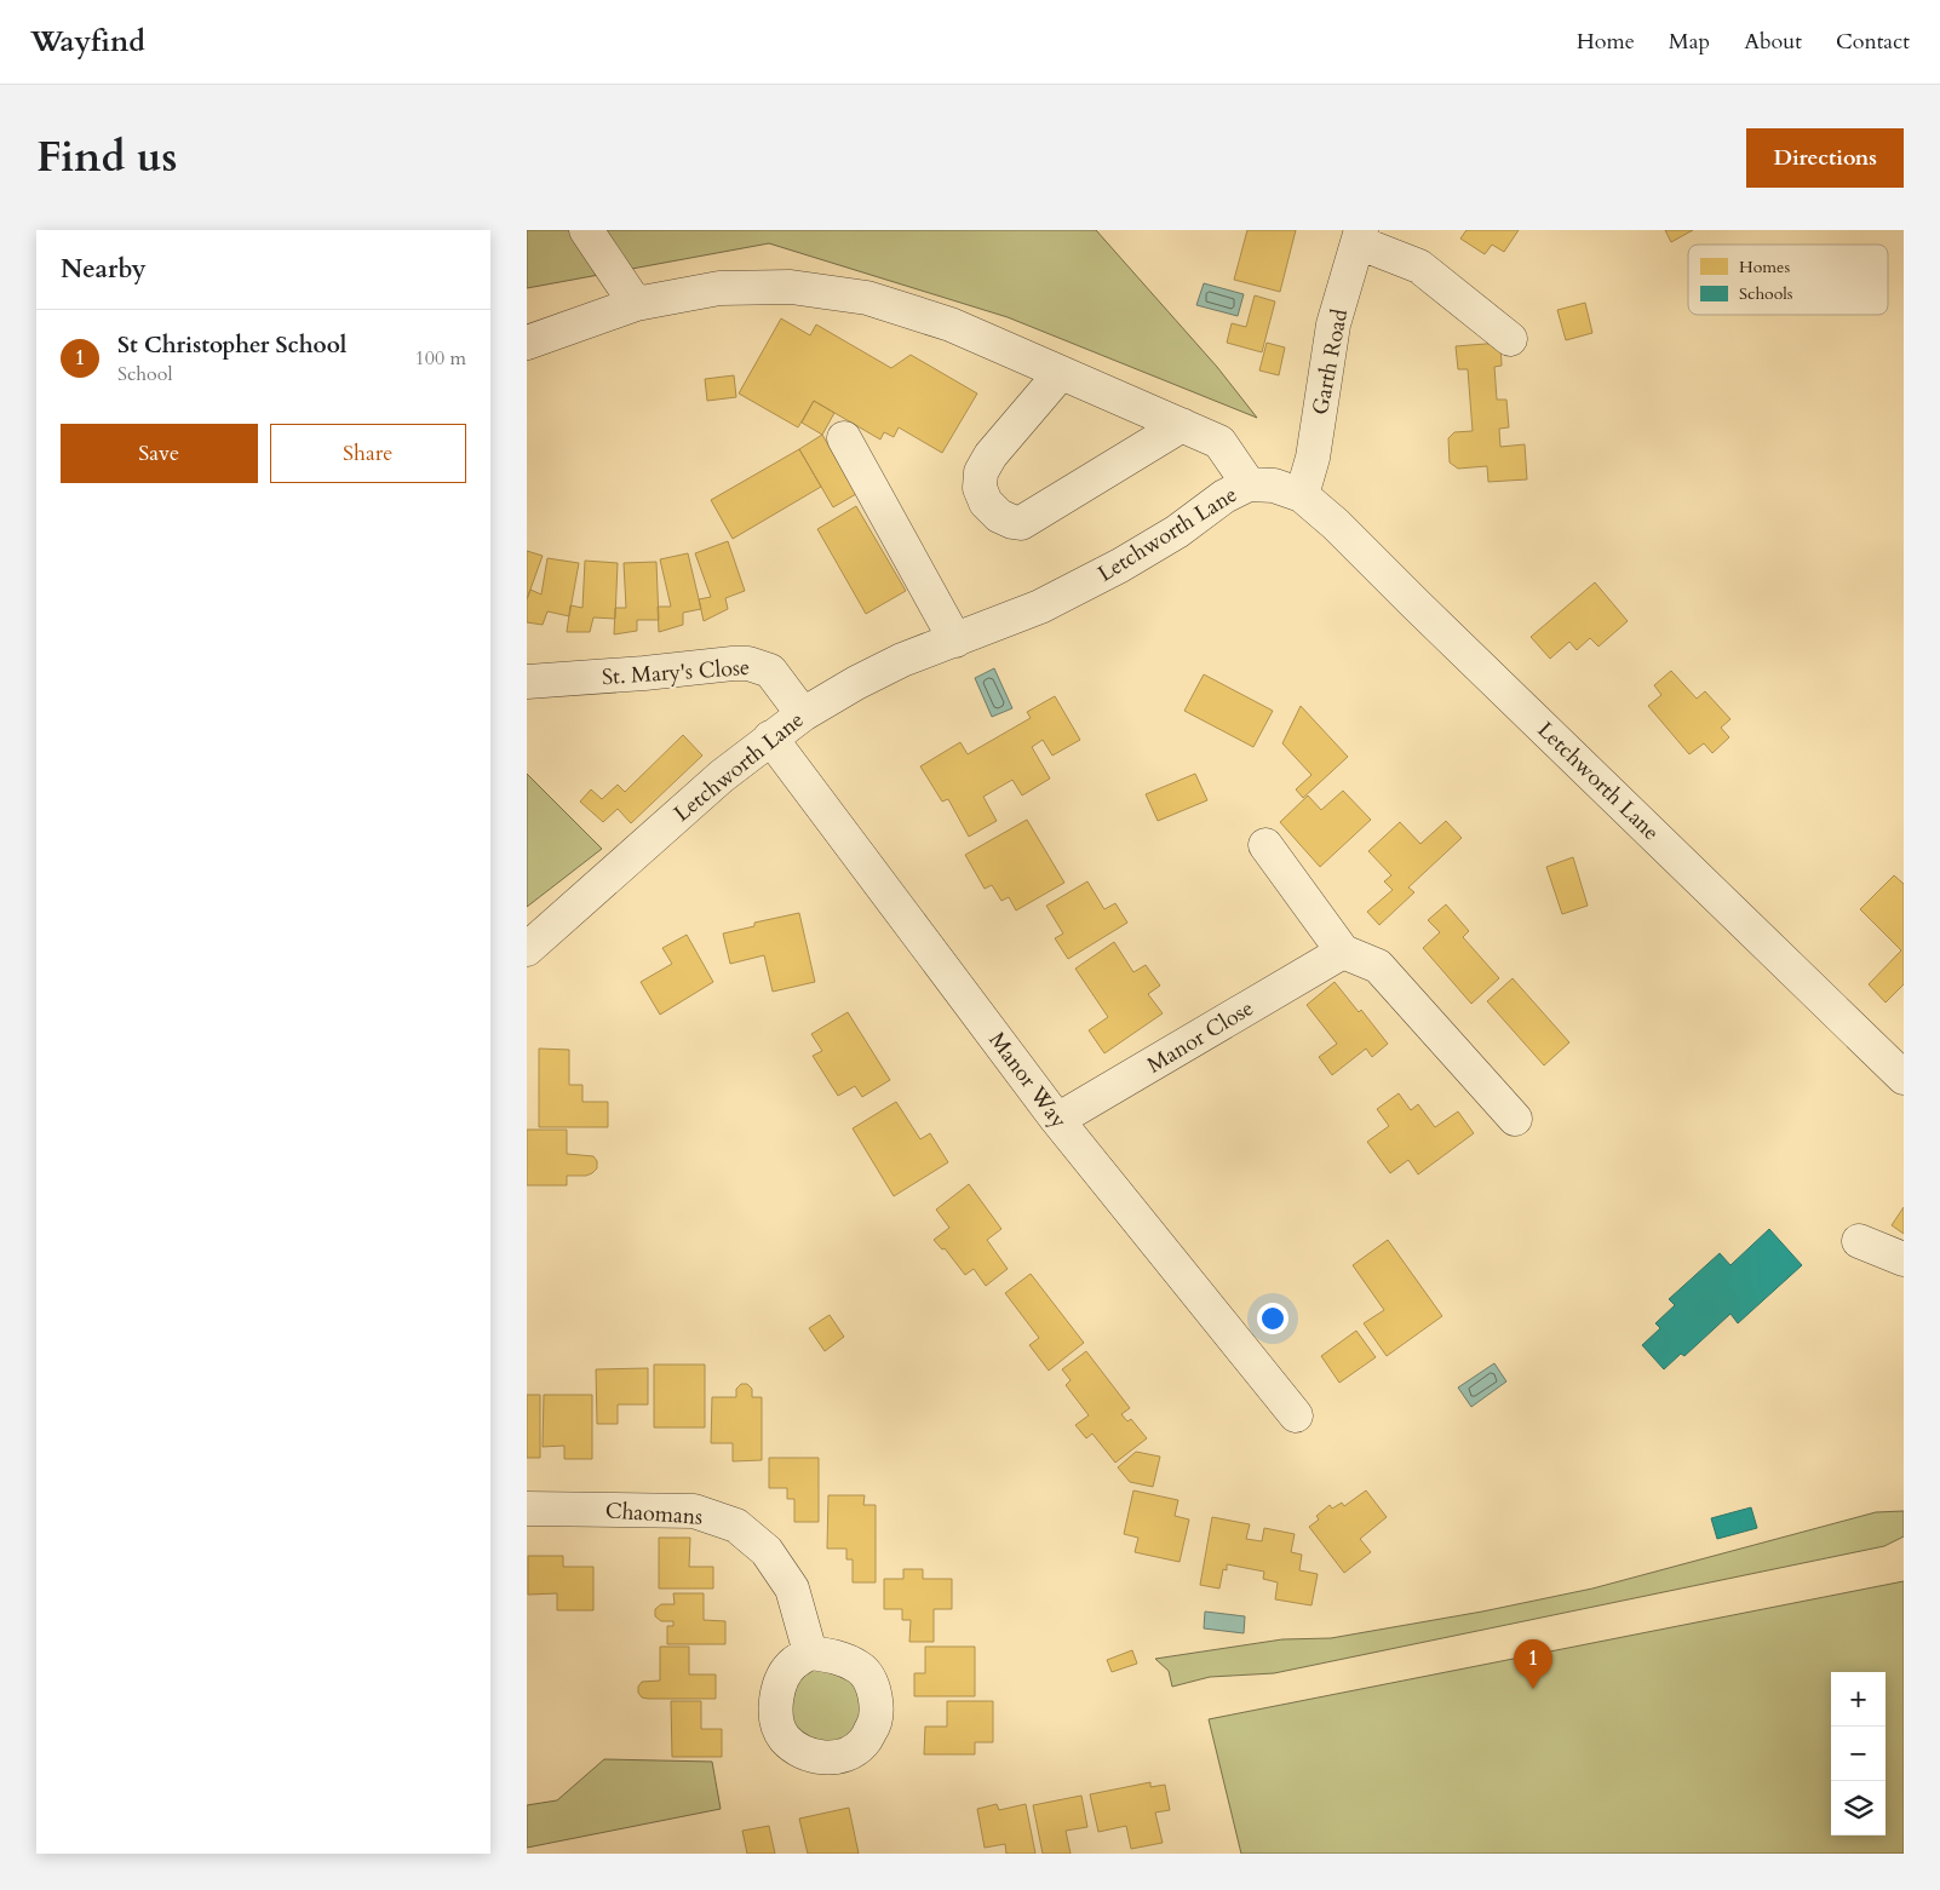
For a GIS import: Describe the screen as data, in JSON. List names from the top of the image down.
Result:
{
  "streets": {
    "street": [
      "Garth Road",
      "Letchworth Lane",
      "St. Mary's Close",
      "Manor Close",
      "Manor Way",
      "Chaomans"
    ]
  },
  "crossings": [
    ["Garth Road", "Letchworth Lane"],
    ["Letchworth Lane", "St. Mary's Close"],
    ["Letchworth Lane", "Manor Way"],
    ["Manor Close", "Manor Way"]
  ],
  "legend": ["Homes", "Schools"],
  "page": {
    "header": "Wayfind",
    "nav": [
      "Home",
      "Map",
      "About",
      "Contact"
    ],
    "title": "Find us",
    "buttons": [
      "Directions",
      ["Save", "Share"]
    ],
    "heading": "Nearby",
    "list": [
      {
        "mark": "1",
        "name": "St Christopher School",
        "note": "School",
        "value": "100 m"
      }
    ],
    "pins": "1",
    "map_buttons": ["+", "−"]
  }
}
